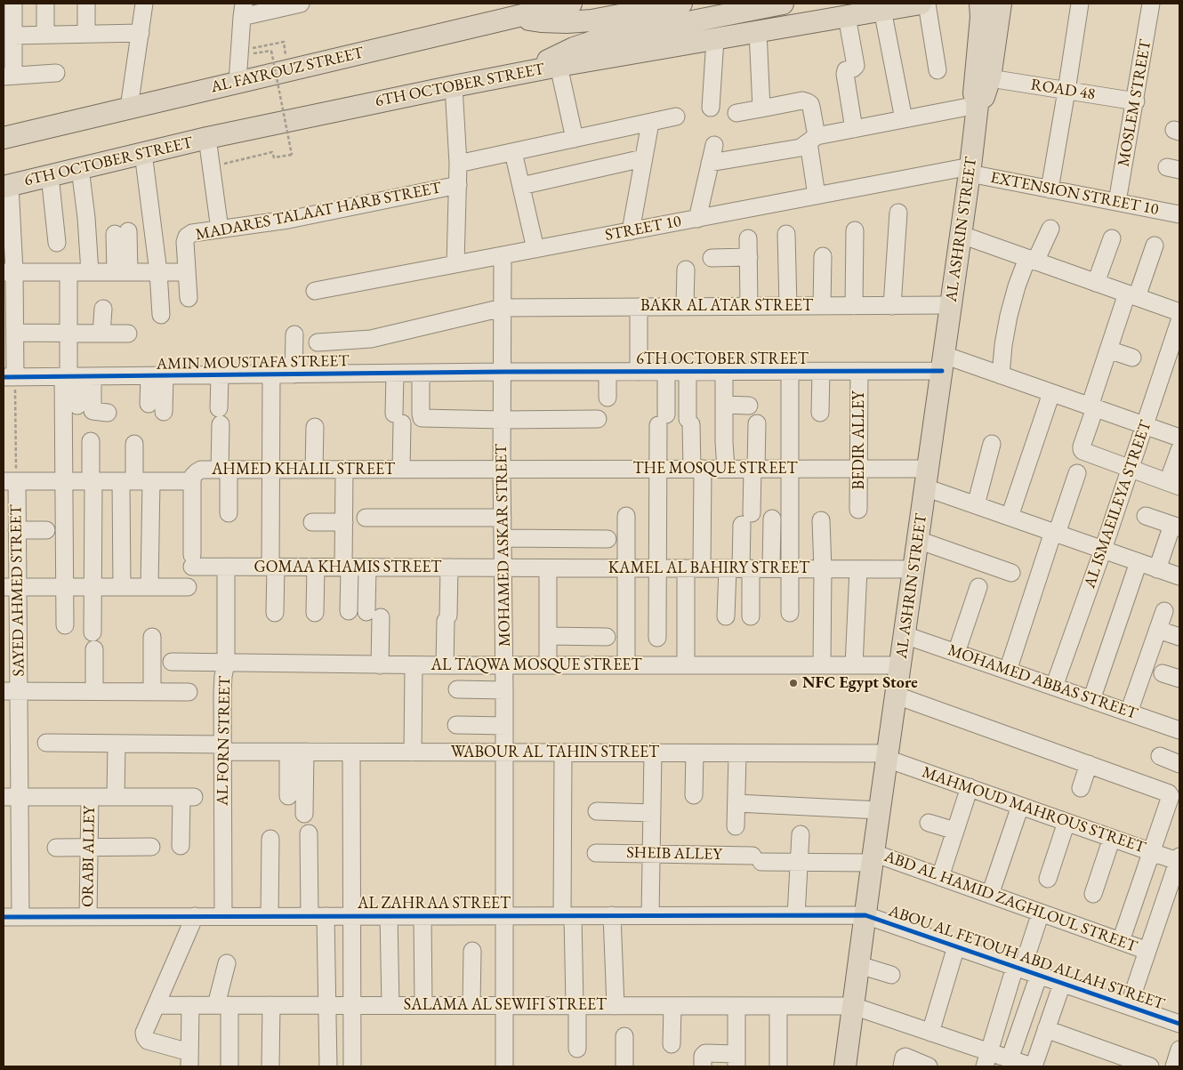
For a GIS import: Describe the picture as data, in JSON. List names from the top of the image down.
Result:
{
  "streets": {
    "main road": ["AL FAYROUZ STREET", "6TH OCTOBER STREET", "AL ASHRIN STREET"],
    "street": [
      "ROAD 48",
      "MOSLEM STREET",
      "EXTENSION STREET 10",
      "MADARES TALAAT HARB STREET",
      "STREET 10",
      "BAKR AL ATAR STREET",
      "AMIN MOUSTAFA STREET",
      "BEDIR ALLEY",
      "THE MOSQUE STREET",
      "AHMED KHALIL STREET",
      "AL ISMAEILEYA STREET",
      "MOHAMED ASKAR STREET",
      "GOMAA KHAMIS STREET",
      "KAMEL AL BAHIRY STREET",
      "SAYED AHMED STREET",
      "AL TAQWA MOSQUE STREET",
      "MOHAMED ABBAS STREET",
      "AL FORN STREET",
      "WABOUR AL TAHIN STREET",
      "MAHMOUD MAHROUS STREET",
      "SHEIB ALLEY",
      "ORABI ALLEY",
      "ABD AL HAMID ZAGHLOUL STREET",
      "AL ZAHRAA STREET",
      "ABOU AL FETOUH ABD ALLAH STREET",
      "SALAMA AL SEWIFI STREET"
    ]
  },
  "crossings": [
    ["6TH OCTOBER STREET", "AL ASHRIN STREET"],
    ["6TH OCTOBER STREET", "AMIN MOUSTAFA STREET"],
    ["6TH OCTOBER STREET", "BEDIR ALLEY"],
    ["6TH OCTOBER STREET", "AL ISMAEILEYA STREET"],
    ["6TH OCTOBER STREET", "MOHAMED ASKAR STREET"],
    ["ROAD 48", "MOSLEM STREET"],
    ["ROAD 48", "AL ASHRIN STREET"],
    ["MOSLEM STREET", "EXTENSION STREET 10"],
    ["EXTENSION STREET 10", "STREET 10"],
    ["EXTENSION STREET 10", "AL ASHRIN STREET"],
    ["STREET 10", "AL ASHRIN STREET"],
    ["STREET 10", "MOHAMED ASKAR STREET"],
    ["AL ASHRIN STREET", "BAKR AL ATAR STREET"],
    ["AL ASHRIN STREET", "THE MOSQUE STREET"],
    ["AL ASHRIN STREET", "KAMEL AL BAHIRY STREET"],
    ["AL ASHRIN STREET", "AL TAQWA MOSQUE STREET"],
    ["AL ASHRIN STREET", "MOHAMED ABBAS STREET"],
    ["AL ASHRIN STREET", "WABOUR AL TAHIN STREET"],
    ["AL ASHRIN STREET", "MAHMOUD MAHROUS STREET"],
    ["AL ASHRIN STREET", "ABD AL HAMID ZAGHLOUL STREET"],
    ["AL ASHRIN STREET", "AL ZAHRAA STREET"],
    ["AL ASHRIN STREET", "ABOU AL FETOUH ABD ALLAH STREET"],
    ["AL ASHRIN STREET", "SALAMA AL SEWIFI STREET"],
    ["BAKR AL ATAR STREET", "MOHAMED ASKAR STREET"],
    ["AMIN MOUSTAFA STREET", "MOHAMED ASKAR STREET"],
    ["AMIN MOUSTAFA STREET", "SAYED AHMED STREET"],
    ["BEDIR ALLEY", "THE MOSQUE STREET"],
    ["THE MOSQUE STREET", "AHMED KHALIL STREET"],
    ["THE MOSQUE STREET", "AL ISMAEILEYA STREET"],
    ["THE MOSQUE STREET", "MOHAMED ASKAR STREET"],
    ["AHMED KHALIL STREET", "MOHAMED ASKAR STREET"],
    ["AHMED KHALIL STREET", "GOMAA KHAMIS STREET"],
    ["AHMED KHALIL STREET", "SAYED AHMED STREET"],
    ["AL ISMAEILEYA STREET", "MOHAMED ABBAS STREET"],
    ["MOHAMED ASKAR STREET", "GOMAA KHAMIS STREET"],
    ["MOHAMED ASKAR STREET", "KAMEL AL BAHIRY STREET"],
    ["MOHAMED ASKAR STREET", "AL TAQWA MOSQUE STREET"],
    ["MOHAMED ASKAR STREET", "WABOUR AL TAHIN STREET"],
    ["MOHAMED ASKAR STREET", "AL ZAHRAA STREET"],
    ["MOHAMED ASKAR STREET", "SALAMA AL SEWIFI STREET"],
    ["GOMAA KHAMIS STREET", "KAMEL AL BAHIRY STREET"],
    ["GOMAA KHAMIS STREET", "AL FORN STREET"],
    ["SAYED AHMED STREET", "AL ZAHRAA STREET"],
    ["AL TAQWA MOSQUE STREET", "AL FORN STREET"],
    ["AL FORN STREET", "WABOUR AL TAHIN STREET"],
    ["AL FORN STREET", "AL ZAHRAA STREET"],
    ["WABOUR AL TAHIN STREET", "MAHMOUD MAHROUS STREET"],
    ["SHEIB ALLEY", "ABD AL HAMID ZAGHLOUL STREET"],
    ["ORABI ALLEY", "AL ZAHRAA STREET"],
    ["AL ZAHRAA STREET", "ABOU AL FETOUH ABD ALLAH STREET"]
  ],
  "places": ["NFC Egypt Store"]
}
